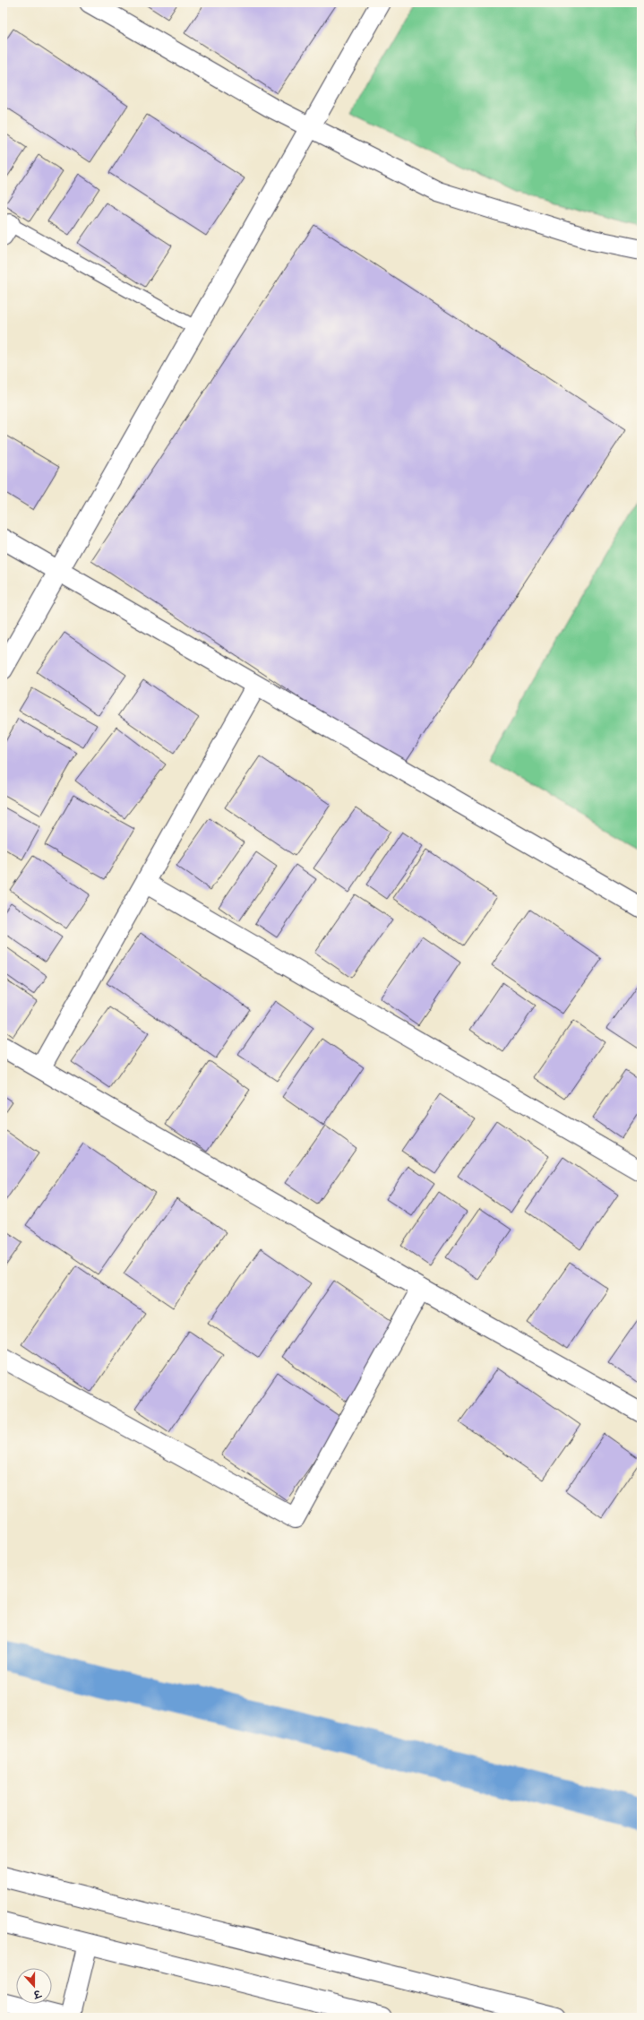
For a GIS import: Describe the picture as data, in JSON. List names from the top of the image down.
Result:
{
  "north": "bottom"
}
